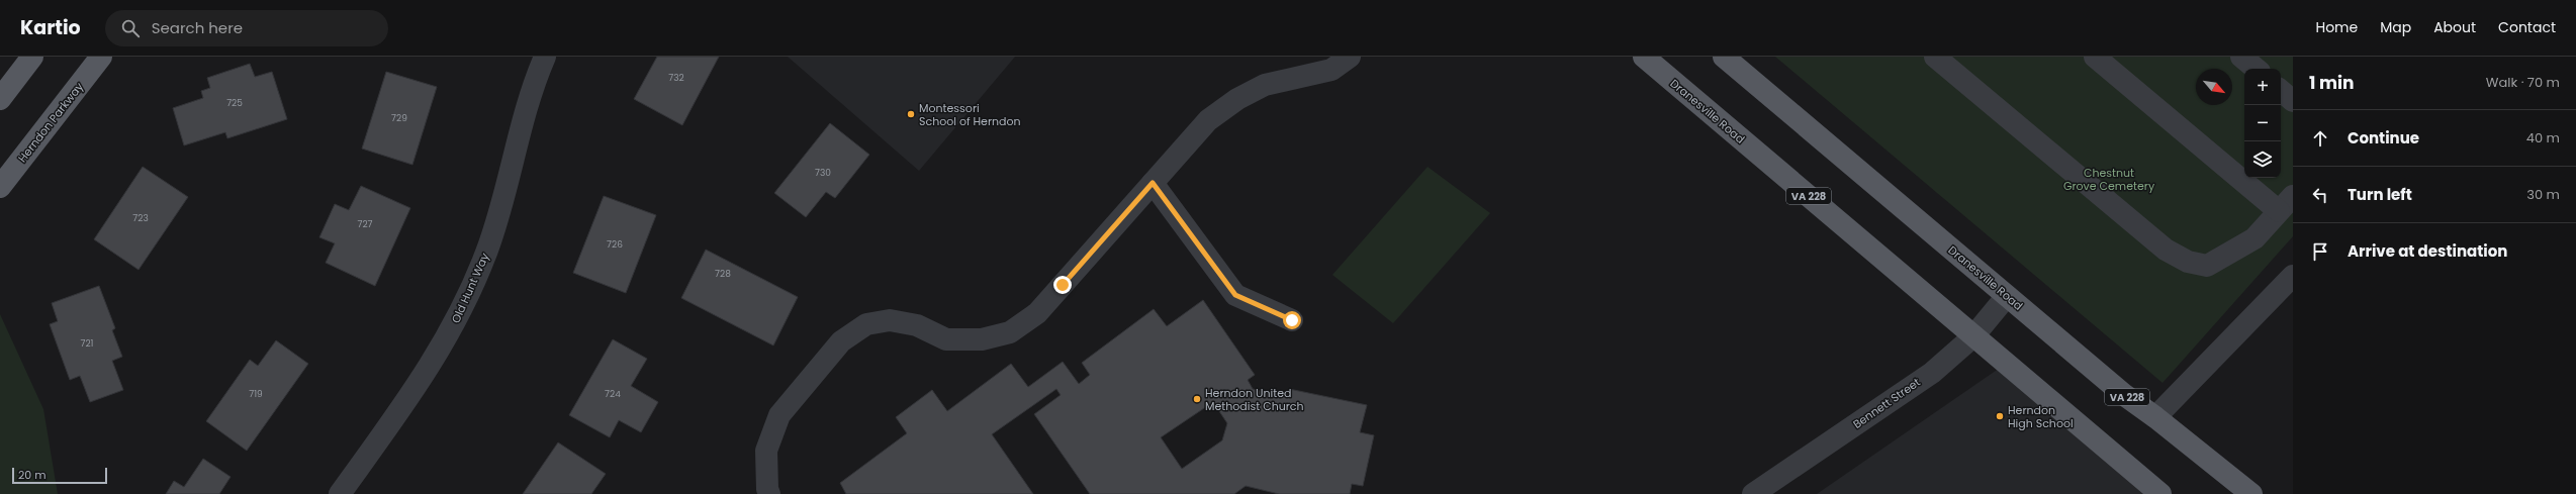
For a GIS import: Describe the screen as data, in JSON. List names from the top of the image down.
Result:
{
  "streets": {
    "main road": ["Dranesville Road", "Herndon Parkway", "VA 228"],
    "street": ["Old Hunt Way", "Bennett Street"]
  },
  "crossings": [
    ["Dranesville Road", "Bennett Street"]
  ],
  "parks": ["Chestnut Grove Cemetery"],
  "places": ["Montessori School of Herndon", "Herndon United Methodist Church", "Herndon High School"],
  "house_numbers": [
    "732",
    "725",
    "729",
    "730",
    "723",
    "727",
    "726",
    "728",
    "721",
    "719",
    "724"
  ],
  "scale_bar": "20 m",
  "north": "bottom right",
  "page": {
    "header": "Kartio",
    "search": "Search here",
    "nav": [
      "Home",
      "Map",
      "About",
      "Contact"
    ],
    "heading": ["1 min", "Walk · 70 m"],
    "map_buttons": ["+", "−"],
    "list": [
      ["Continue", "40 m"],
      ["Turn left", "30 m"],
      "Arrive at destination"
    ],
    "scale": "20 m"
  }
}
